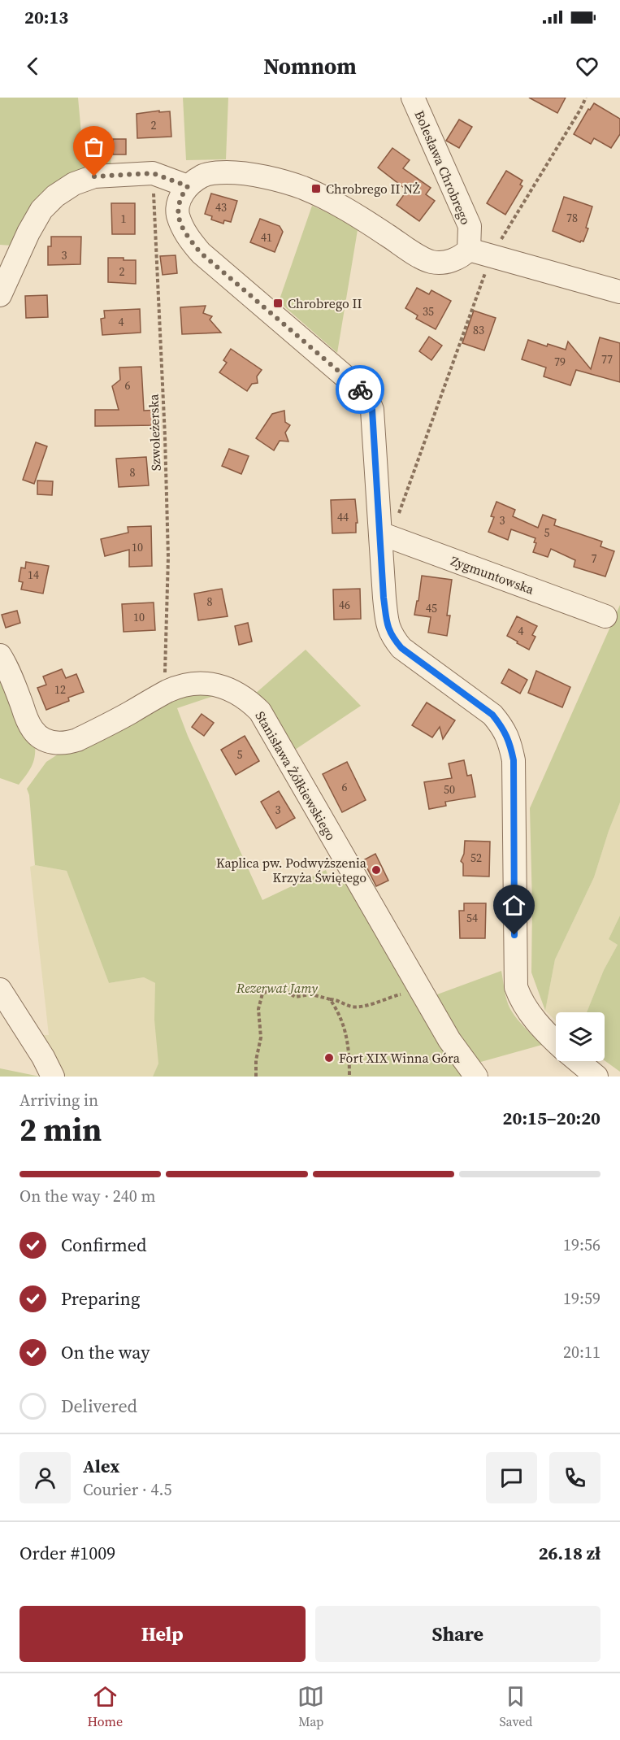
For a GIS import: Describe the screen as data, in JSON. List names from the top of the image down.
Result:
{
  "streets": {
    "street": ["Bolesława Chrobrego", "Zygmuntowska", "Stanisława Żółkiewskiego"],
    "path": ["Szwoleżerska"]
  },
  "crossings": [
    ["Szwoleżerska", "Stanisława Żółkiewskiego"]
  ],
  "parks": ["Rezerwat Jamy"],
  "places": {
    "transit": ["Chrobrego II NŻ", "Chrobrego II"],
    "other": ["Kaplica pw. Podwyższenia Krzyża Świętego", "Fort XIX Winna Góra"]
  },
  "house_numbers": [
    "2",
    "43",
    "78",
    "1",
    "41",
    "3",
    "2",
    "35",
    "4",
    "83",
    "77",
    "79",
    "6",
    "8",
    "44",
    "3",
    "5",
    "10",
    "7",
    "14",
    "8",
    "46",
    "45",
    "10",
    "4",
    "12",
    "5",
    "6",
    "50",
    "3",
    "52",
    "54"
  ],
  "page": {
    "status": "20:13",
    "header": "Nomnom",
    "heading": ["2 min", "Arriving in", "20:15–20:20"],
    "panel": [
      "Alex",
      "Courier · 4.5",
      "Order #1009",
      "26.18 zł"
    ],
    "bar": "On the way · 240 m",
    "list": [
      ["Confirmed", "19:56"],
      ["Preparing", "19:59"],
      ["On the way", "20:11"],
      "Delivered"
    ],
    "buttons": ["Help", "Share"],
    "tabs": ["Home", "Map", "Saved"]
  }
}
